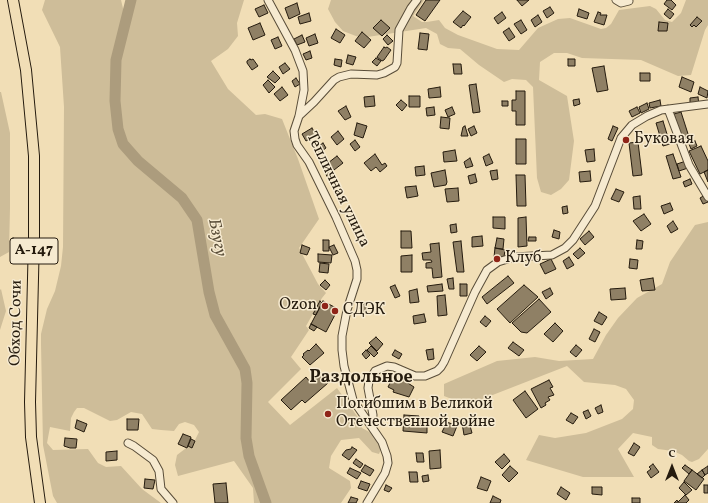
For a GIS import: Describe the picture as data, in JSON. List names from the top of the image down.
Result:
{
  "streets": {
    "highway": ["А-147", "Обход Сочи"],
    "street": ["Тепличная улица"]
  },
  "districts": ["Раздольное"],
  "water": ["Бзугу"],
  "places": [
    "Буковая",
    "Клуб",
    "Ozon",
    "СДЭК",
    "Погибшим в Великой Отечественной войне"
  ],
  "north": "top"
}
